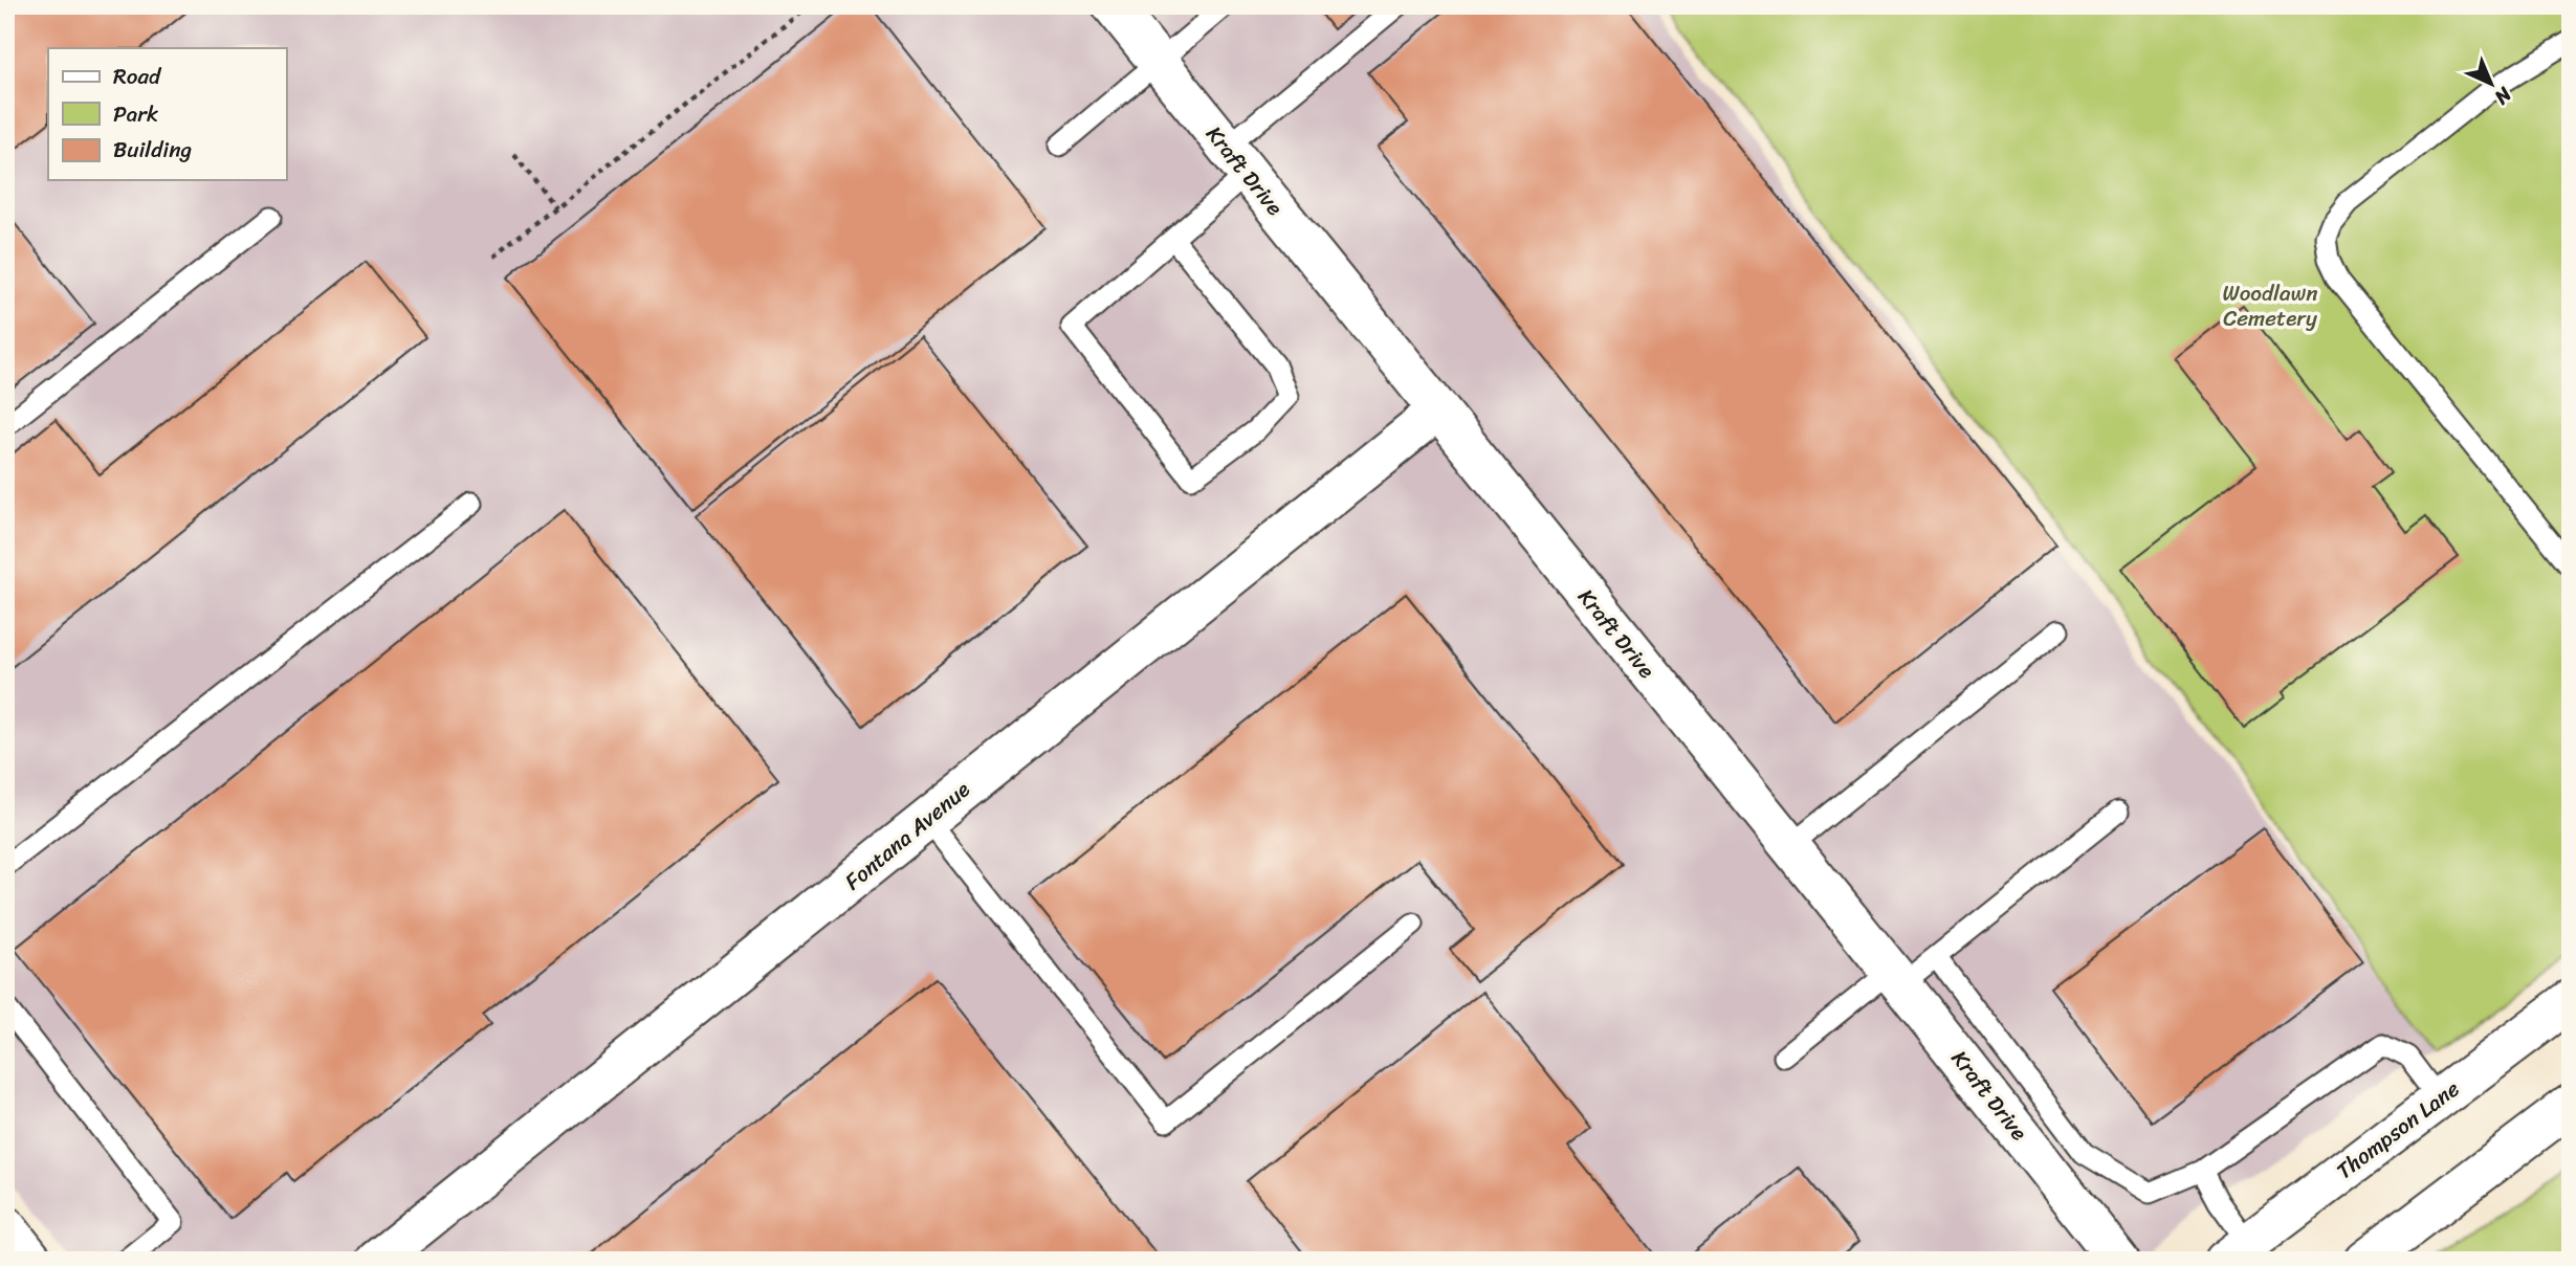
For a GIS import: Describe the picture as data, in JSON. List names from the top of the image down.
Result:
{
  "streets": {
    "street": ["Kraft Drive", "Fontana Avenue", "Thompson Lane"]
  },
  "crossings": [
    ["Kraft Drive", "Fontana Avenue"]
  ],
  "parks": ["Woodlawn Cemetery"],
  "legend": ["Road", "Park", "Building"],
  "north": "bottom right"
}
